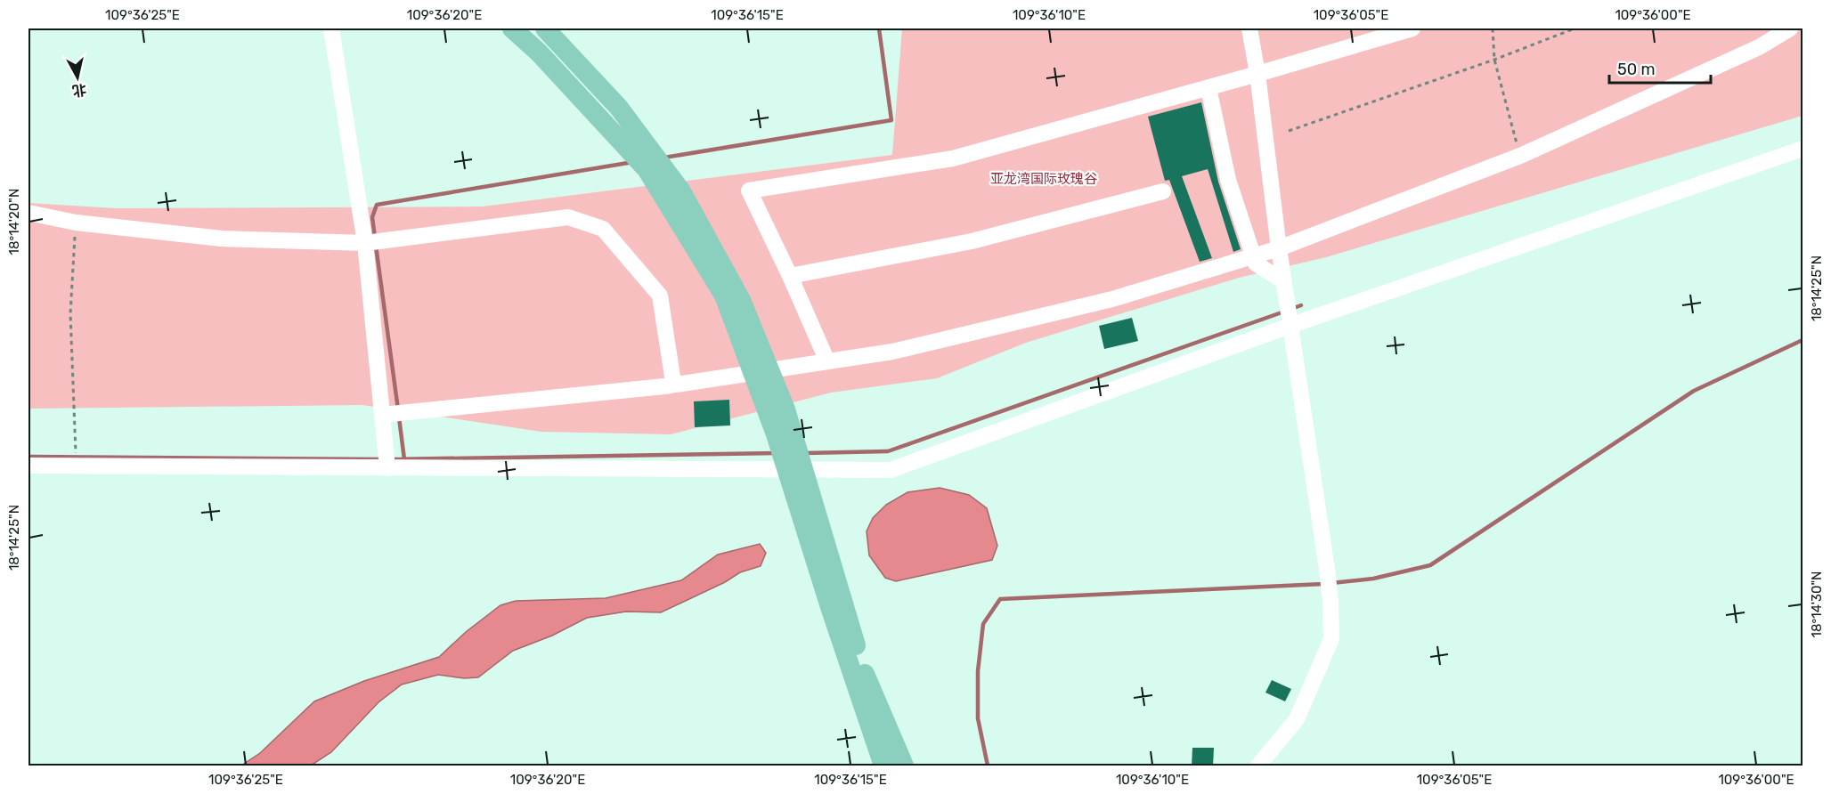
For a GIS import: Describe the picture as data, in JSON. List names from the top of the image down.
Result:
{
  "parks": ["亚龙湾国际玫瑰谷"],
  "scale_bar": "50 m",
  "north": "bottom",
  "coordinates": [
    "109°36'25\"E",
    "109°36'20\"E",
    "109°36'15\"E",
    "109°36'10\"E",
    "109°36'05\"E",
    "109°36'00\"E",
    "18°14'20\"N",
    "18°14'25\"N",
    "18°14'30\"N"
  ]
}
